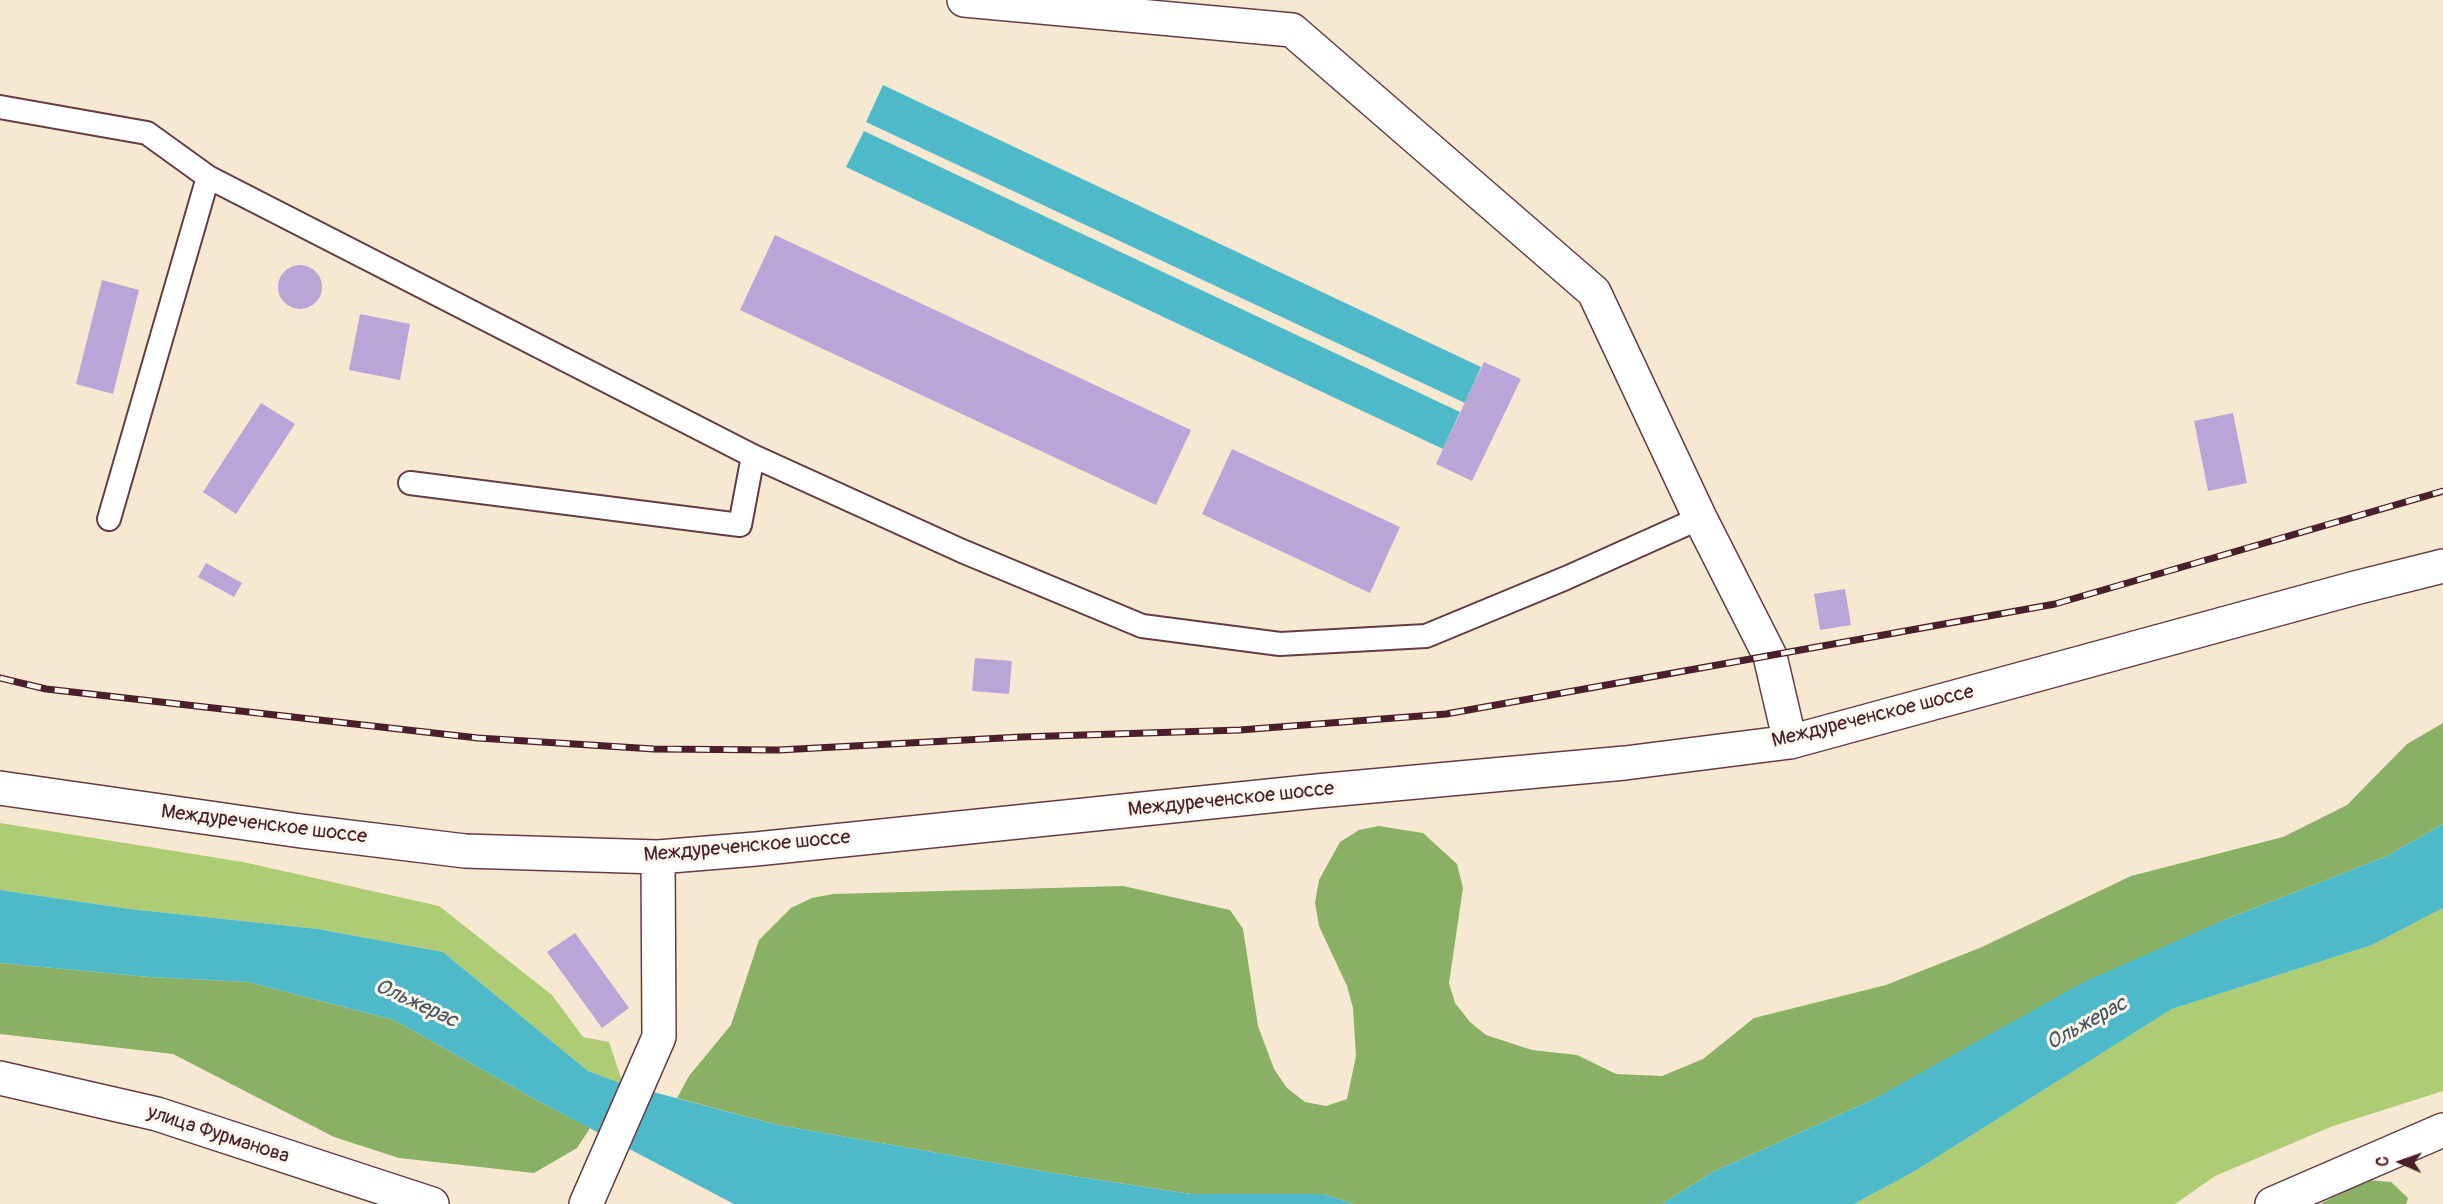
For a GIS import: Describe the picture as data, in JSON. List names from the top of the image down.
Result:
{
  "streets": {
    "street": ["Междуреченское шоссе", "улица Фурманова"]
  },
  "water": ["Ольжерас"],
  "north": "left"
}
